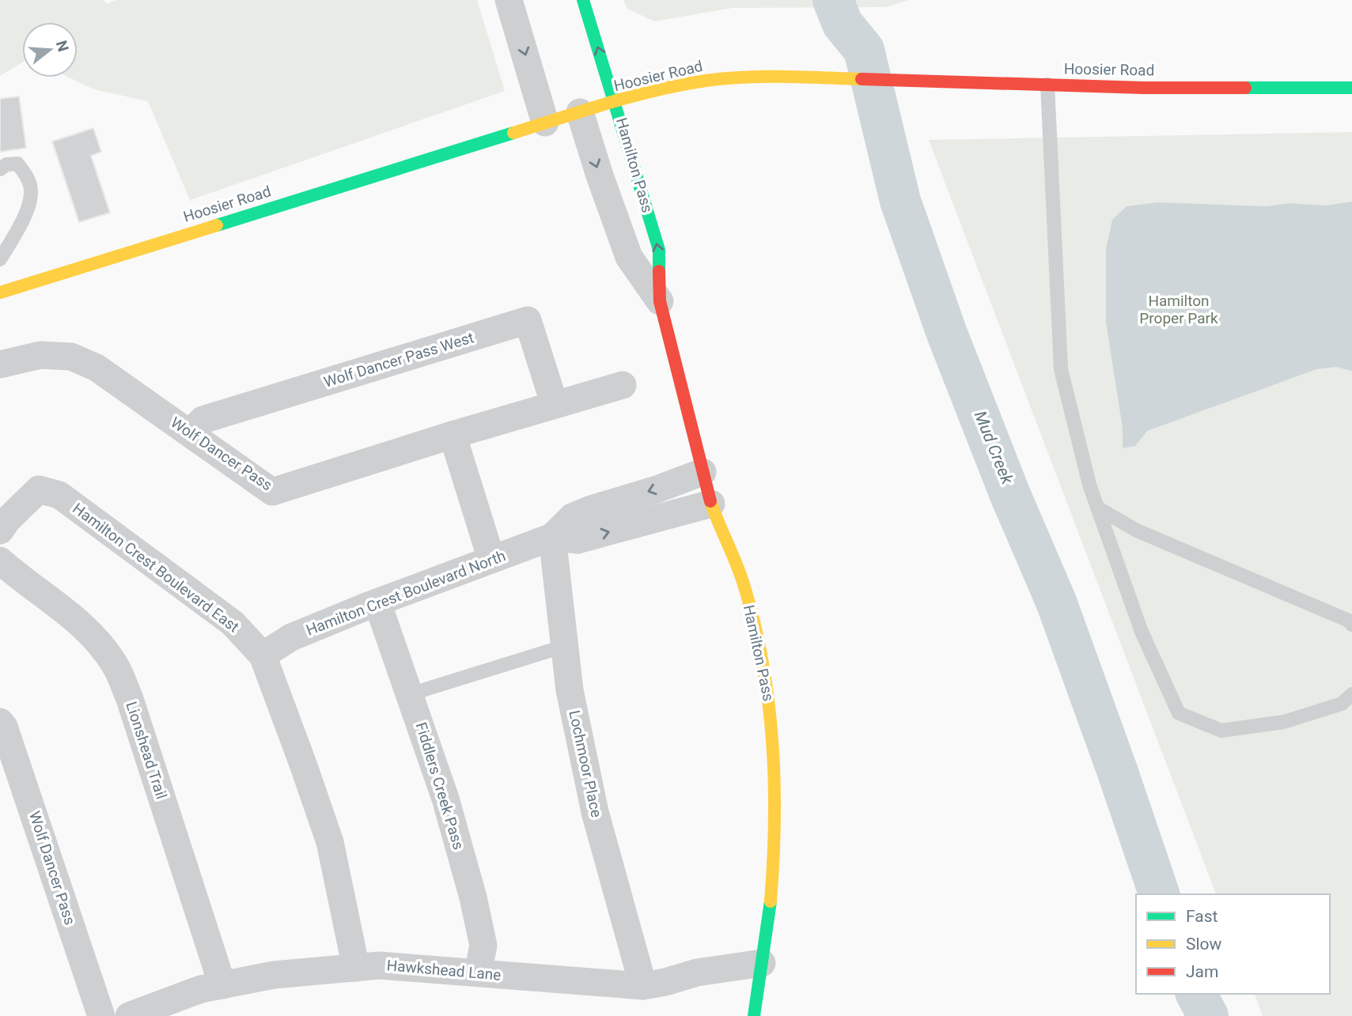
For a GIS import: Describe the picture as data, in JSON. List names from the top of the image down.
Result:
{
  "streets": {
    "street": [
      "Hoosier Road",
      "Hamilton Pass",
      "Wolf Dancer Pass West",
      "Wolf Dancer Pass",
      "Hamilton Crest Boulevard East",
      "Hamilton Crest Boulevard North",
      "Lionshead Trail",
      "Lochmoor Place",
      "Fiddlers Creek Pass",
      "Hawkshead Lane"
    ]
  },
  "crossings": [
    ["Hoosier Road", "Hamilton Pass"],
    ["Hamilton Pass", "Hamilton Crest Boulevard North"],
    ["Hamilton Pass", "Hawkshead Lane"],
    ["Wolf Dancer Pass West", "Wolf Dancer Pass"],
    ["Hamilton Crest Boulevard East", "Hamilton Crest Boulevard North"],
    ["Hamilton Crest Boulevard East", "Hawkshead Lane"],
    ["Hamilton Crest Boulevard North", "Lochmoor Place"],
    ["Hamilton Crest Boulevard North", "Fiddlers Creek Pass"],
    ["Lionshead Trail", "Hawkshead Lane"],
    ["Lochmoor Place", "Hawkshead Lane"],
    ["Fiddlers Creek Pass", "Hawkshead Lane"]
  ],
  "water": ["Mud Creek"],
  "parks": ["Hamilton Proper Park"],
  "legend": ["Fast", "Slow", "Jam"],
  "north": "right"
}
